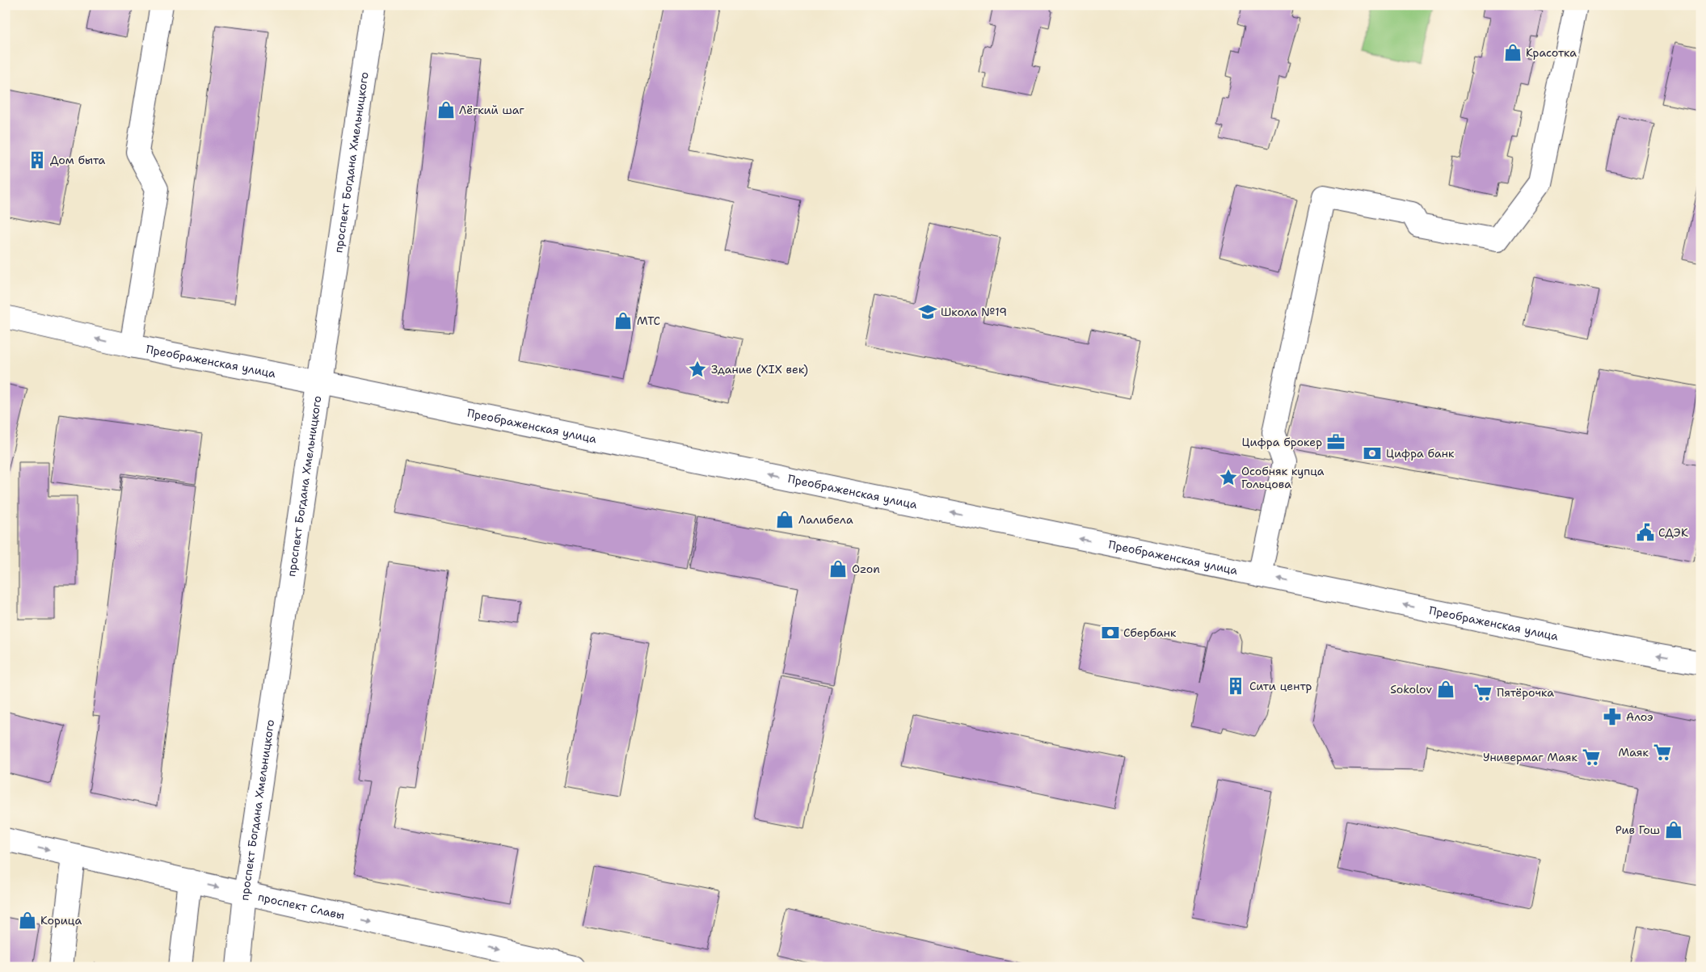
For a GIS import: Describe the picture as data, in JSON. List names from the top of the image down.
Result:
{
  "streets": {
    "main road": ["проспект Богдана Хмельницкого", "Преображенская улица", "проспект Славы"]
  },
  "crossings": [
    ["проспект Богдана Хмельницкого", "Преображенская улица"],
    ["проспект Богдана Хмельницкого", "проспект Славы"]
  ],
  "one_way": ["Преображенская улица", "проспект Славы"],
  "places": {
    "shop": [
      "Красотка",
      "Лёгкий шаг",
      "МТС",
      "Лалибела",
      "Ozon",
      "Sokolov",
      "Рив Гош",
      "Корица"
    ],
    "building": ["Дом быта", "Сити центр"],
    "school or university": ["Школа №19"],
    "place": ["Здание (XIX век)", "Особняк купца Гольцова"],
    "office": ["Цифра брокер"],
    "bank": ["Цифра банк", "Сбербанк"],
    "public building": ["СДЭК"],
    "supermarket": ["Пятёрочка", "Маяк", "Универмаг Маяк"],
    "pharmacy": ["Алоэ"]
  }
}
